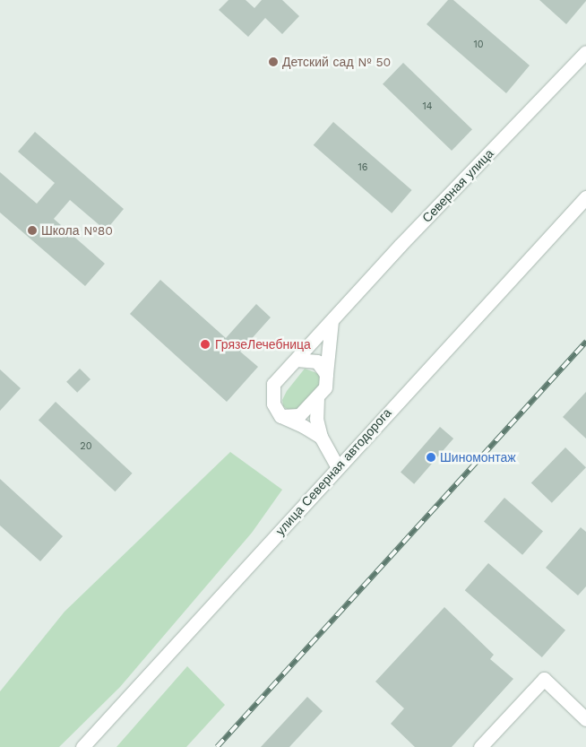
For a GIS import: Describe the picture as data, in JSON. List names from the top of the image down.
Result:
{
  "streets": {
    "street": ["Северная улица", "улица Северная автодорога"]
  },
  "places": [
    "Детский сад № 50",
    "Школа №80",
    "ГрязеЛечебница",
    "Шиномонтаж"
  ],
  "house_numbers": [
    "10",
    "14",
    "16",
    "20"
  ]
}
